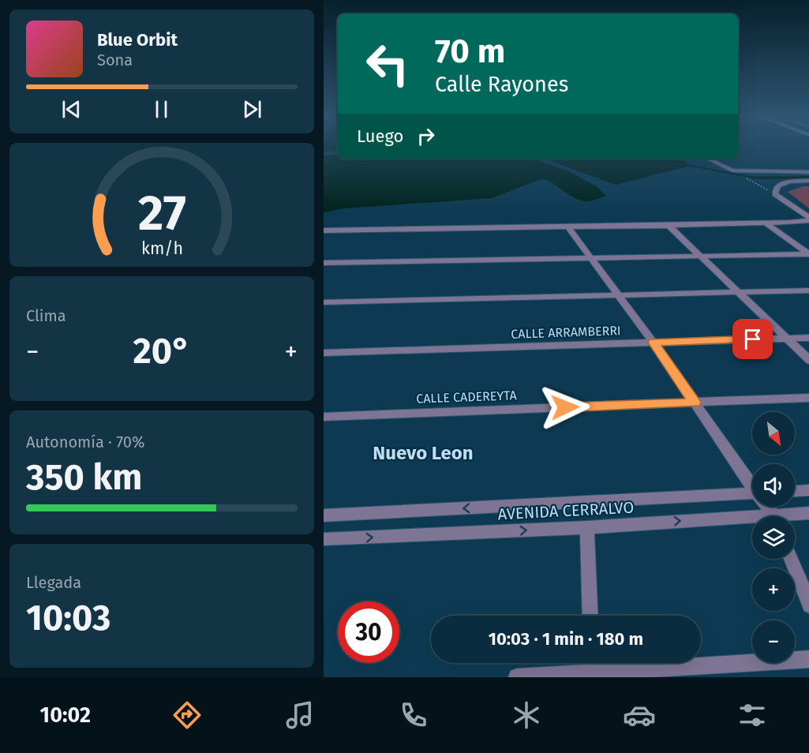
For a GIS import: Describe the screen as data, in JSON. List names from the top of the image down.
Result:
{
  "streets": {
    "street": ["CALLE ARRAMBERRI", "CALLE CADEREYTA", "AVENIDA CERRALVO"]
  },
  "districts": ["Nuevo Leon"],
  "north": "bottom right",
  "page": {
    "turn": ["70 m", "Calle Rayones"],
    "song": ["Blue Orbit", "Sona"],
    "then": "Luego",
    "tile": [
      "Clima",
      ["Autonomía · 70%", "350 km"],
      ["Llegada", "10:03"]
    ],
    "heat": ["−", "20°", "+"],
    "map_buttons": ["+", "−"],
    "limit": "30",
    "trip": "10:03 · 1 min · 180 m",
    "tabs": "10:02",
    "gauge": ["27", "km/h"]
  }
}
